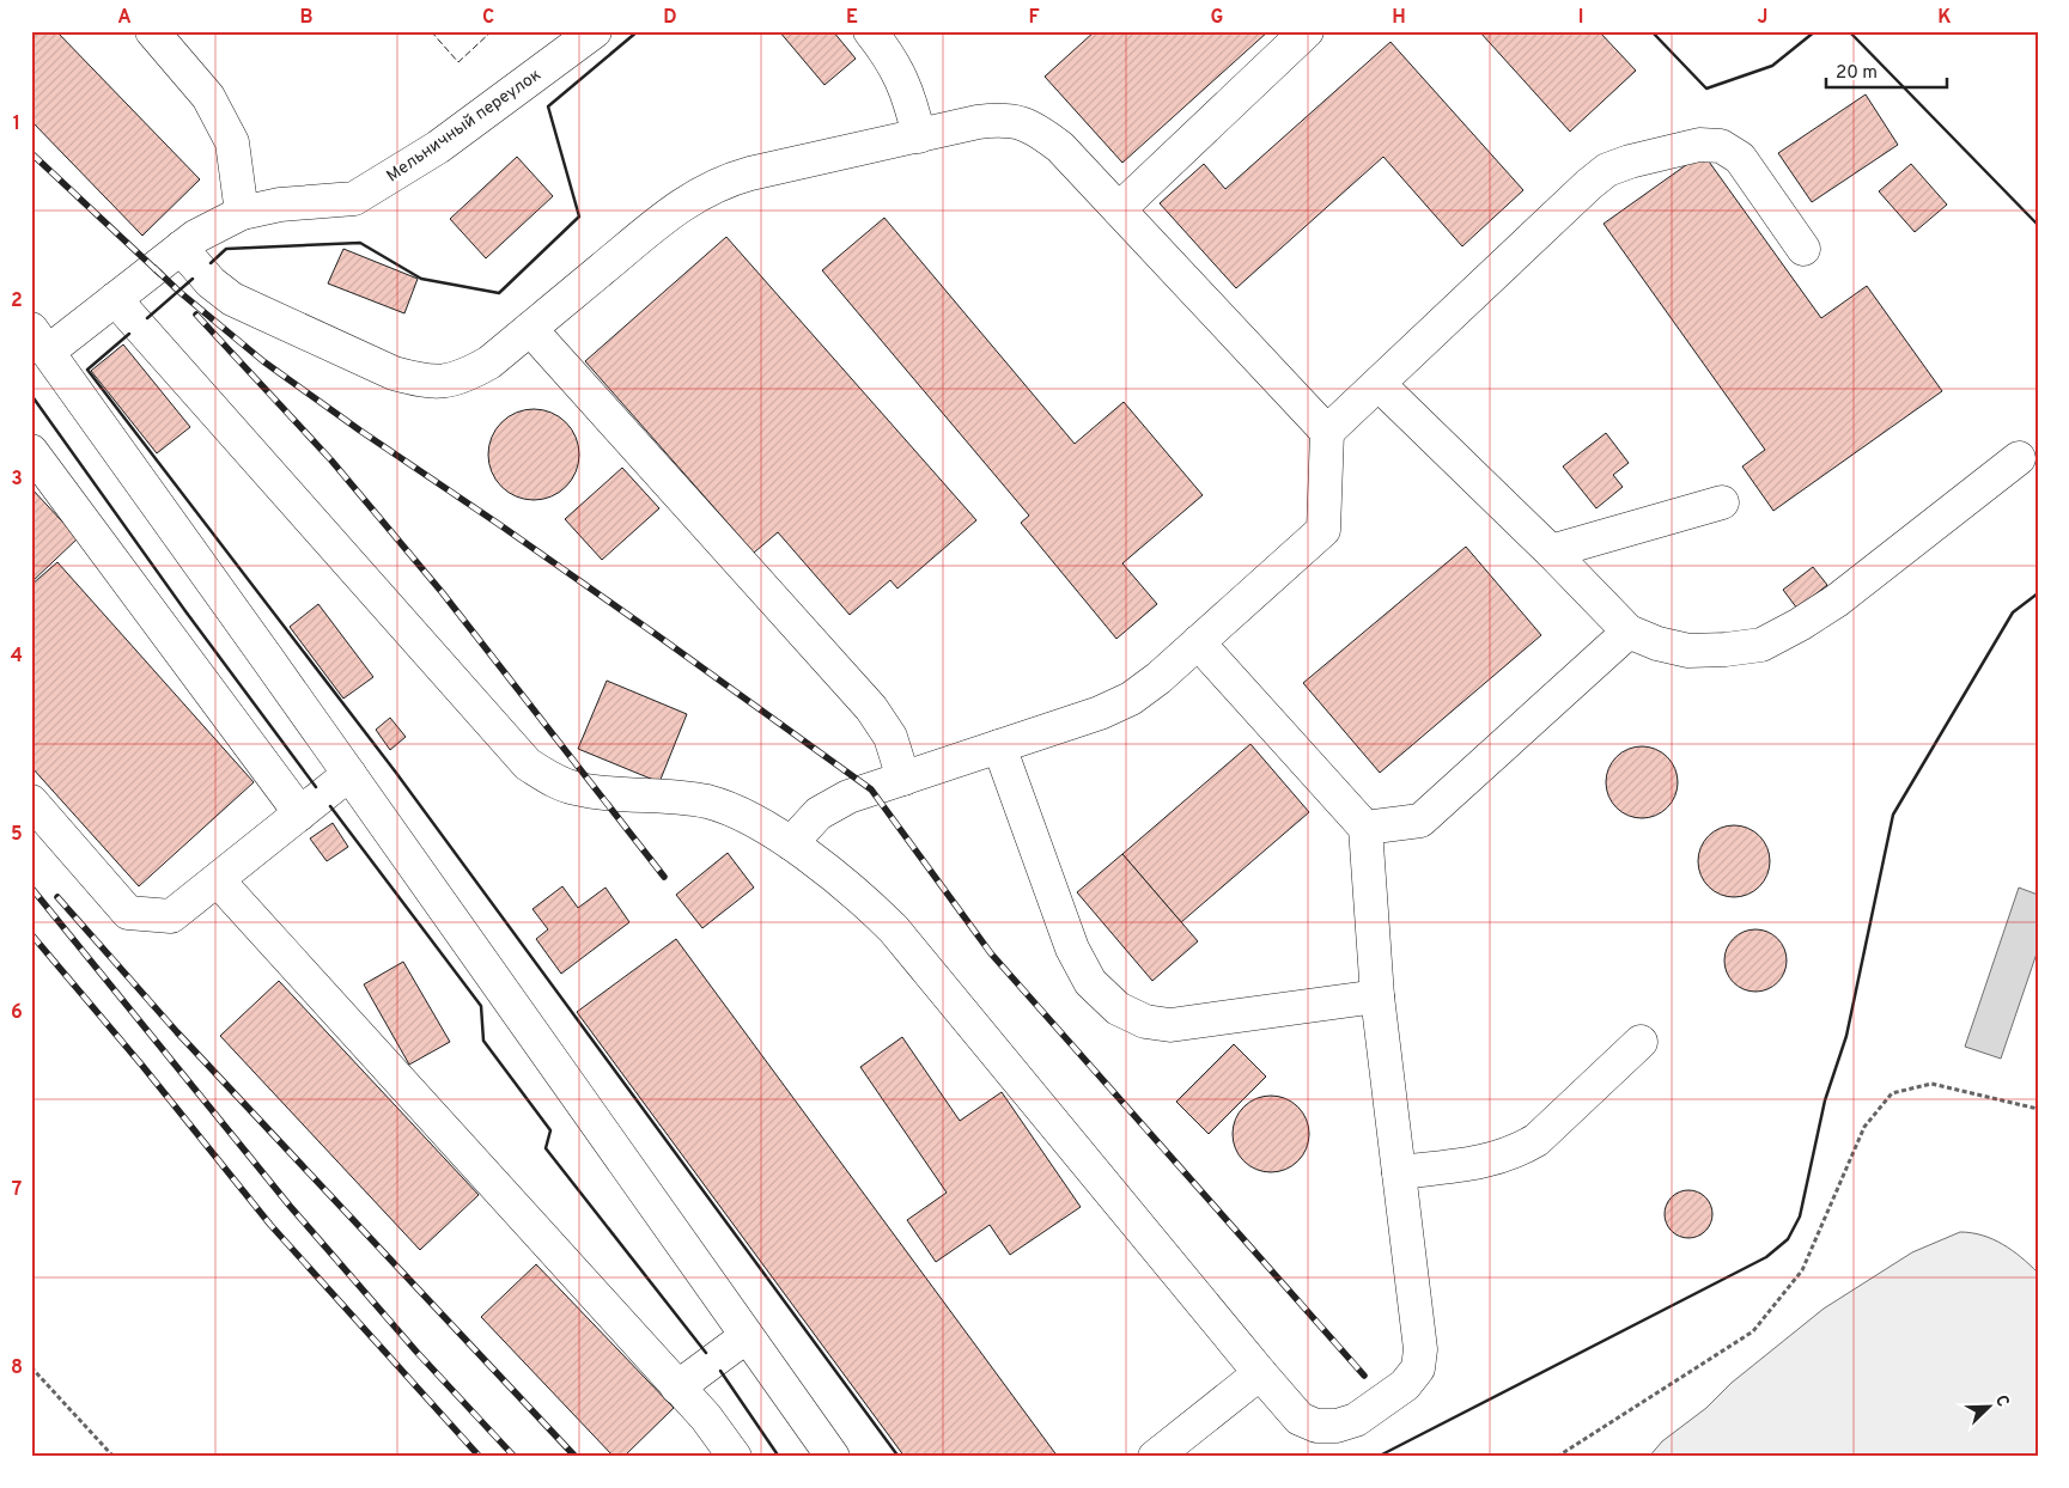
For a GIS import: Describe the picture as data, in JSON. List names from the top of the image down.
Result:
{
  "streets": {
    "street": ["Мельничный переулок"]
  },
  "scale_bar": "20 m",
  "north": "top right",
  "grid": {
    "columns": [
      "A",
      "B",
      "C",
      "D",
      "E",
      "F",
      "G",
      "H",
      "I",
      "J",
      "K"
    ],
    "rows": [
      "1",
      "2",
      "3",
      "4",
      "5",
      "6",
      "7",
      "8"
    ]
  }
}
